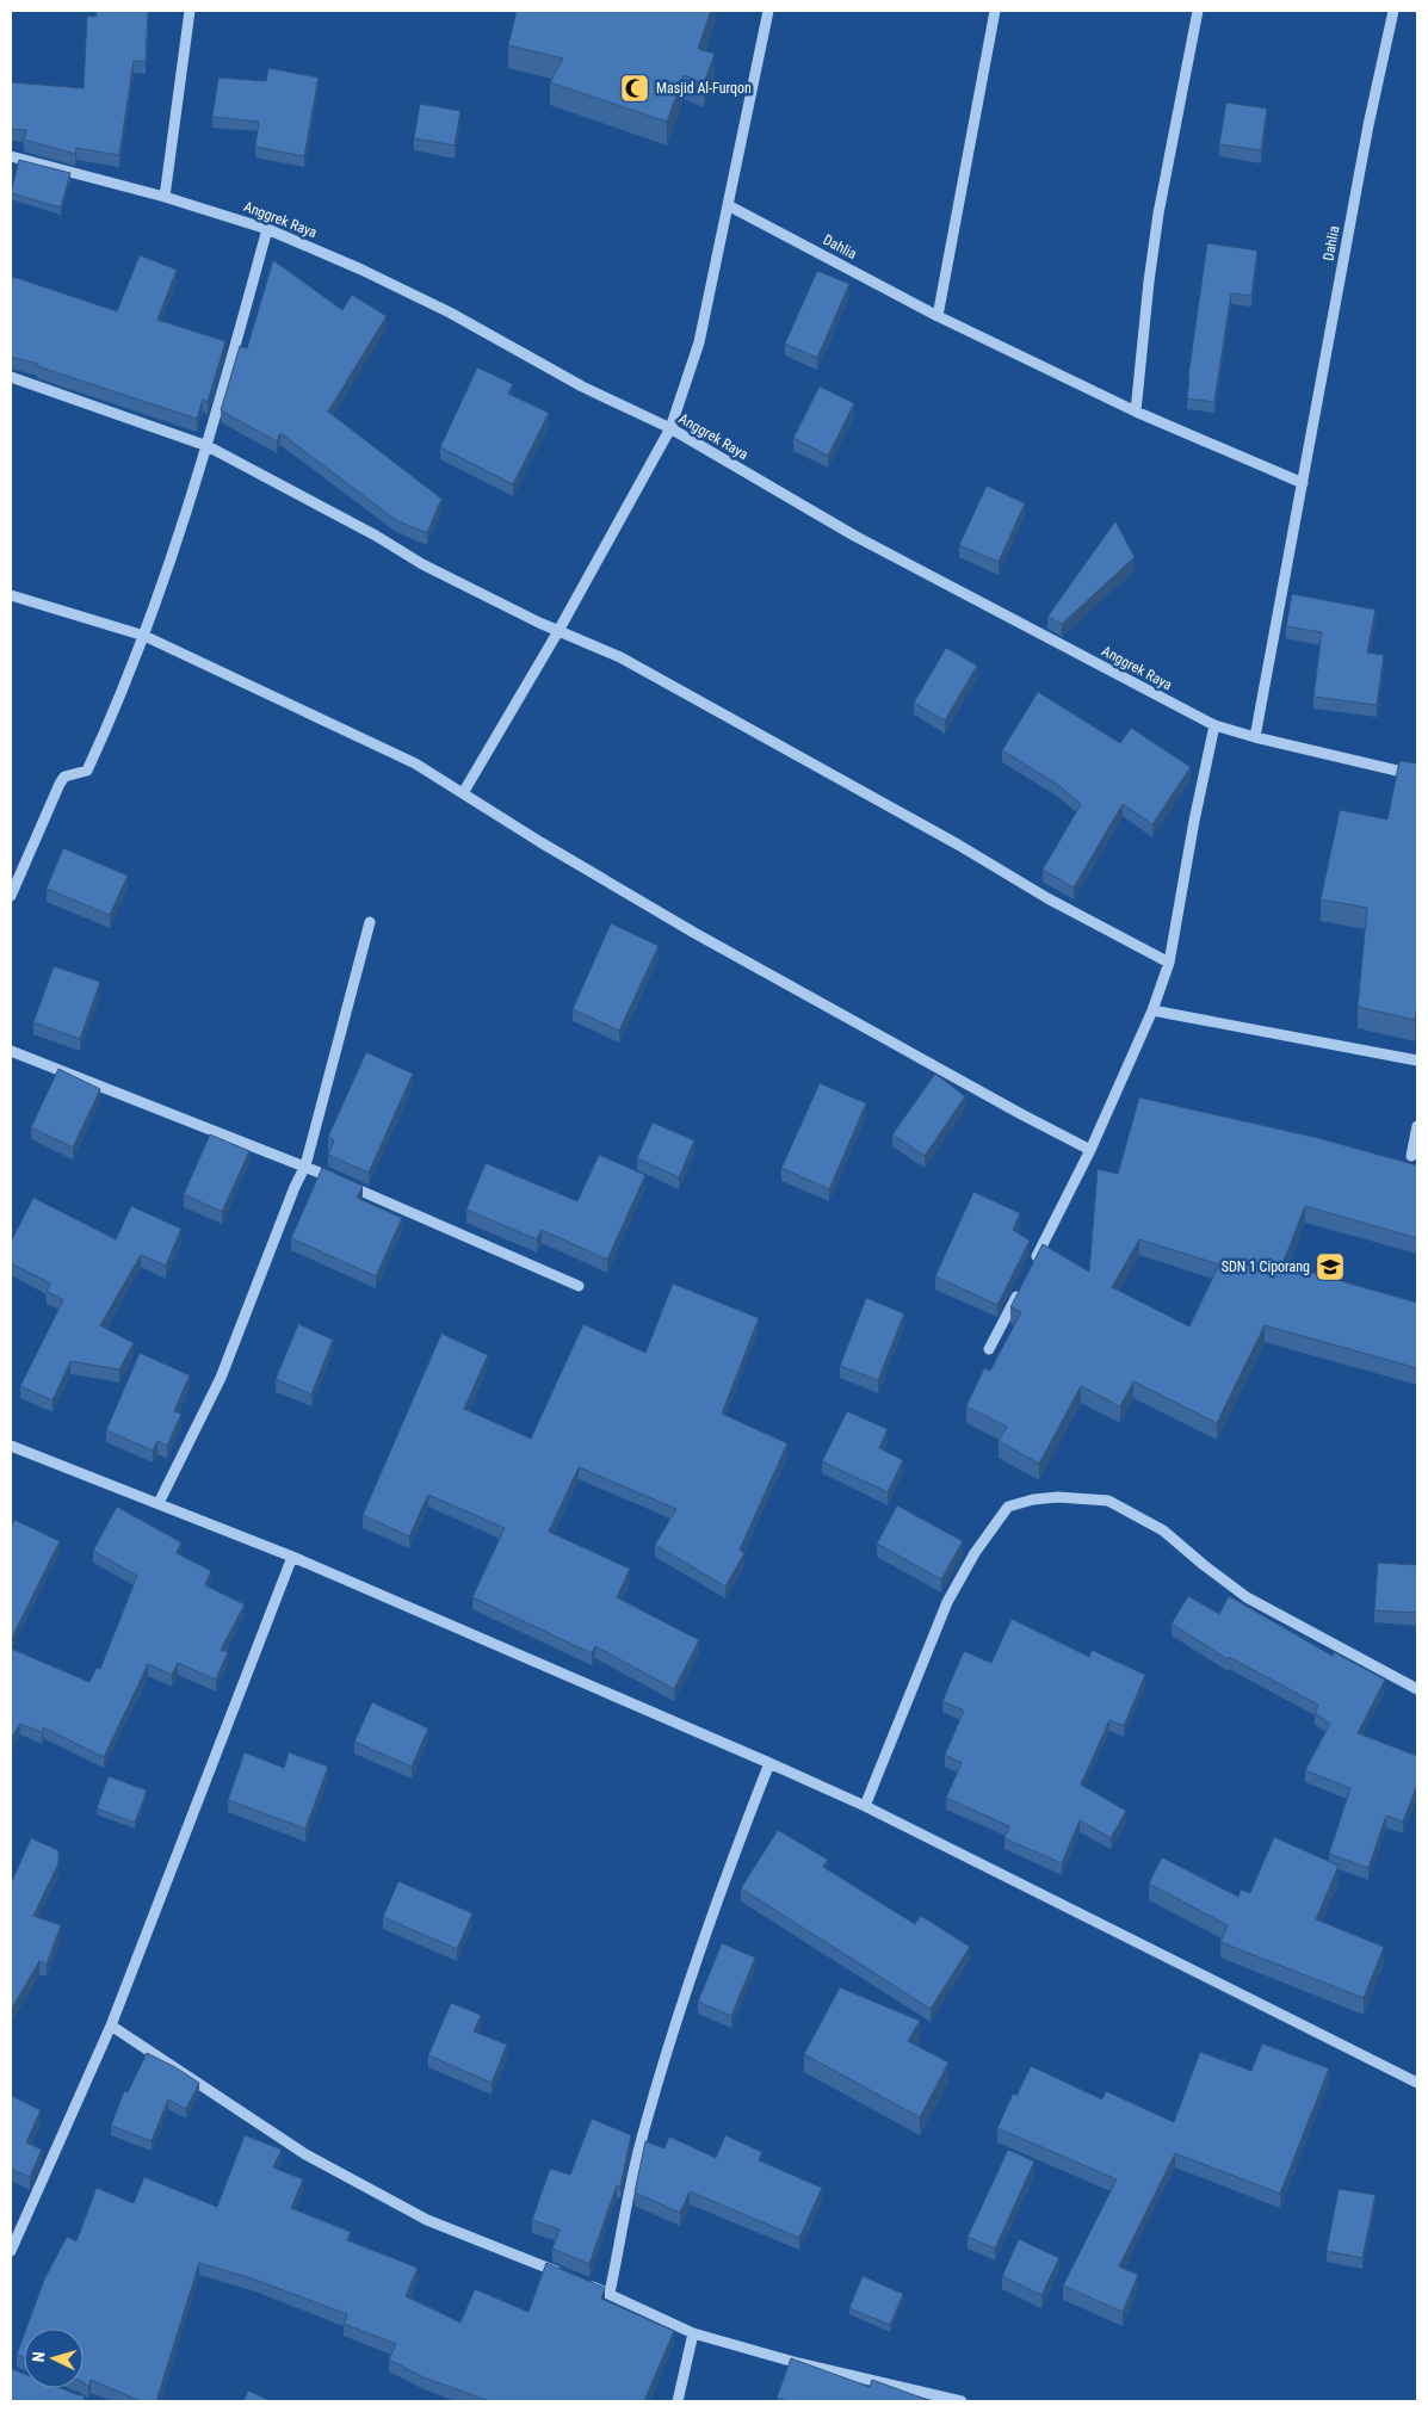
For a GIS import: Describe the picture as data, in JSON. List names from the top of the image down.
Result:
{
  "streets": {
    "street": ["Anggrek Raya", "Dahlia"]
  },
  "crossings": [
    ["Anggrek Raya", "Dahlia"]
  ],
  "places": {
    "mosque": ["Masjid Al-Furqon"],
    "school or university": ["SDN 1 Ciporang"]
  },
  "north": "left"
}
